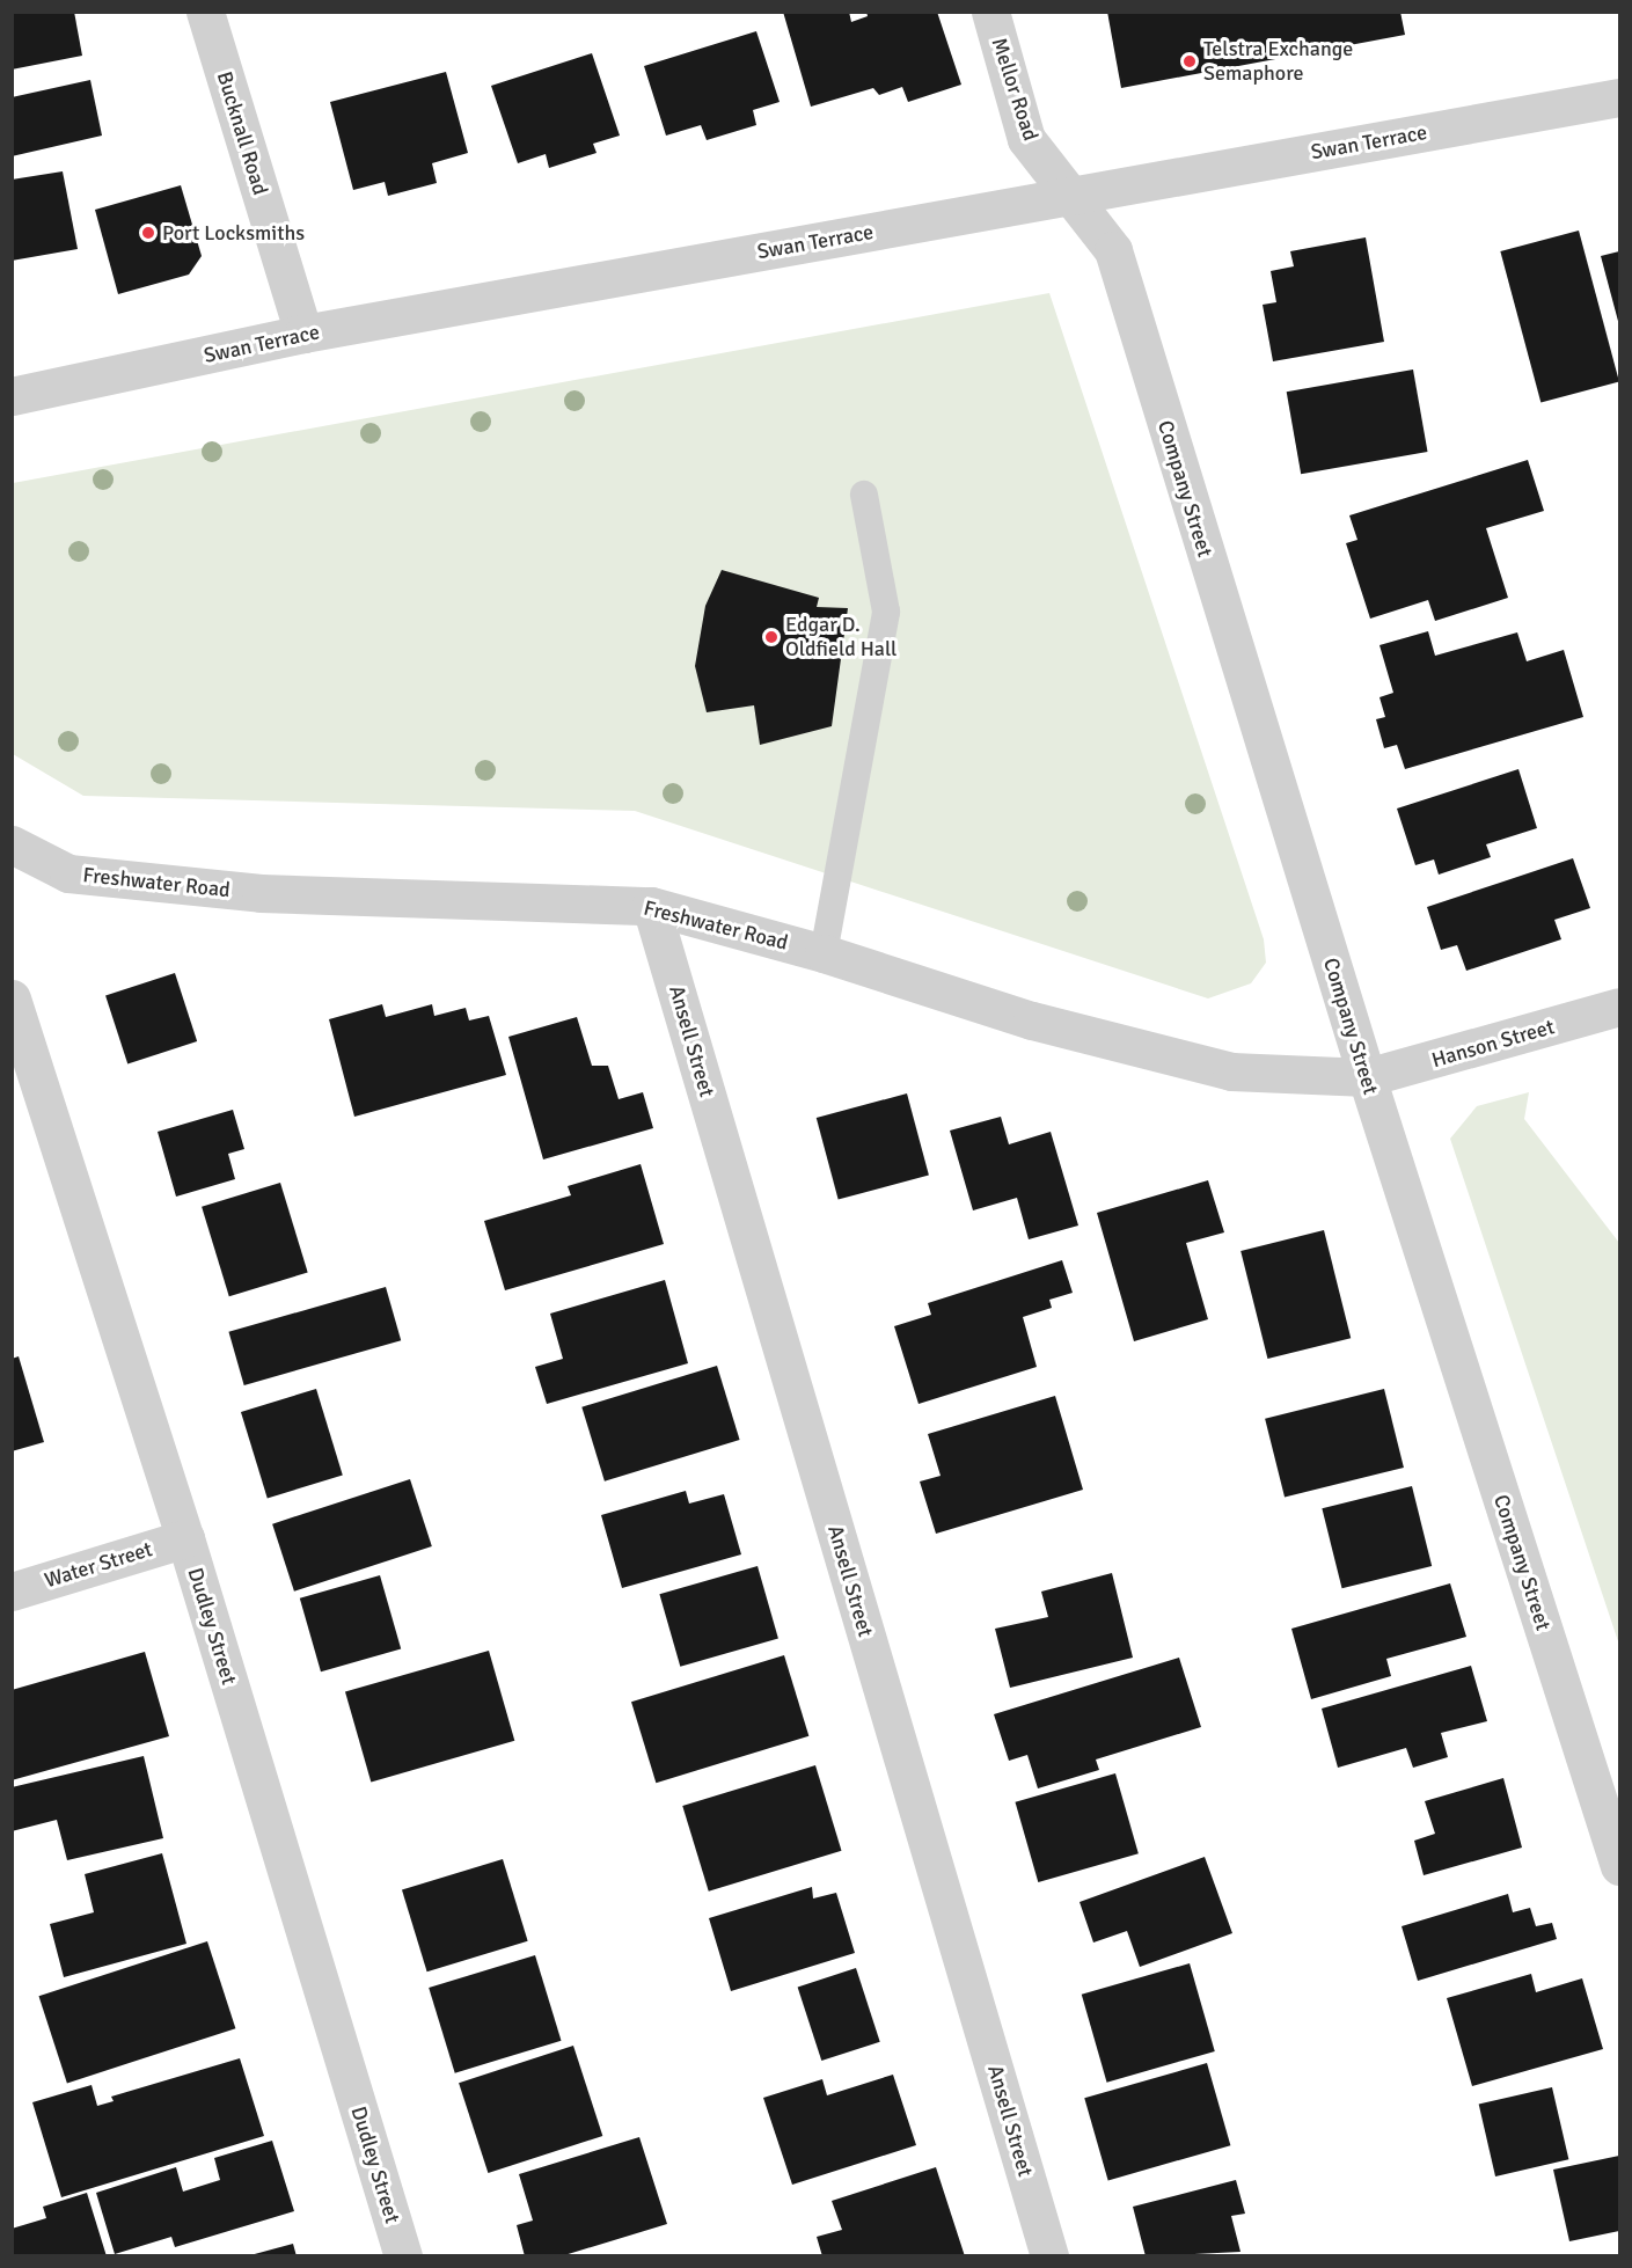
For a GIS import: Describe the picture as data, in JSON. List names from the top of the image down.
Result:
{
  "streets": {
    "street": [
      "Mellor Road",
      "Bucknall Road",
      "Swan Terrace",
      "Company Street",
      "Freshwater Road",
      "Ansell Street",
      "Hanson Street",
      "Water Street",
      "Dudley Street"
    ]
  },
  "crossings": [
    ["Mellor Road", "Swan Terrace"],
    ["Mellor Road", "Company Street"],
    ["Bucknall Road", "Swan Terrace"],
    ["Swan Terrace", "Company Street"],
    ["Company Street", "Freshwater Road"],
    ["Company Street", "Hanson Street"],
    ["Freshwater Road", "Ansell Street"],
    ["Freshwater Road", "Hanson Street"],
    ["Water Street", "Dudley Street"]
  ],
  "places": ["Telstra Exchange Semaphore", "Port Locksmiths", "Edgar D. Oldfield Hall"]
}
